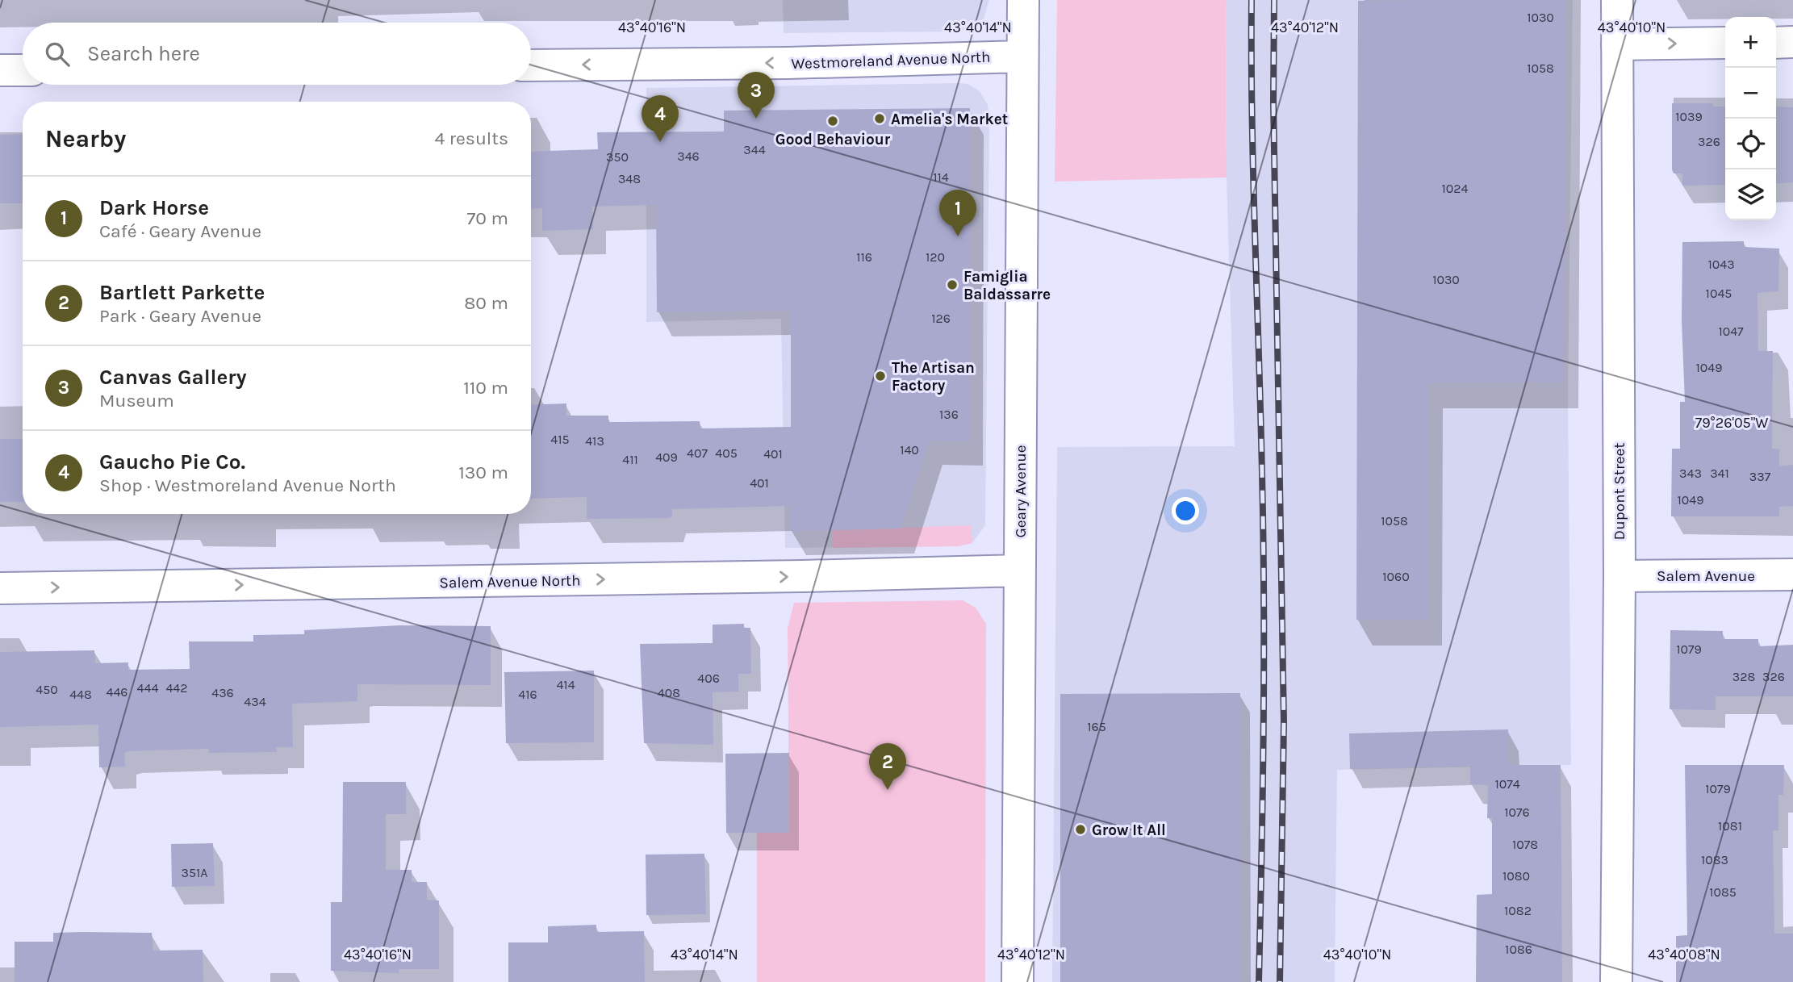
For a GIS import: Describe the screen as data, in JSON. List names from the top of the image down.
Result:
{
  "streets": {
    "street": [
      "Westmoreland Avenue North",
      "Geary Avenue",
      "Dupont Street",
      "Salem Avenue",
      "Salem Avenue North"
    ]
  },
  "crossings": [
    ["Westmoreland Avenue North", "Geary Avenue"],
    ["Geary Avenue", "Salem Avenue North"],
    ["Dupont Street", "Salem Avenue"]
  ],
  "one_way": ["Westmoreland Avenue North", "Salem Avenue North"],
  "places": [
    "Amelia's Market",
    "Good Behaviour",
    "Famiglia Baldassarre",
    "The Artisan Factory",
    "Grow It All"
  ],
  "house_numbers": [
    "1030",
    "1058",
    "1039",
    "326",
    "344",
    "346",
    "350",
    "114",
    "348",
    "1024",
    "116",
    "120",
    "1043",
    "1030",
    "1045",
    "126",
    "1047",
    "1049",
    "136",
    "415",
    "413",
    "140",
    "407",
    "405",
    "401",
    "409",
    "411",
    "343",
    "341",
    "337",
    "401",
    "1049",
    "1058",
    "1060",
    "1079",
    "328",
    "326",
    "406",
    "414",
    "444",
    "442",
    "450",
    "446",
    "436",
    "408",
    "448",
    "416",
    "434",
    "165",
    "1074",
    "1079",
    "1076",
    "1081",
    "1078",
    "1083",
    "351A",
    "1080",
    "1085",
    "1082",
    "1086"
  ],
  "page": {
    "map_buttons": ["+", "−"],
    "search": "Search here",
    "pins": [
      "3",
      "4",
      "1",
      "2"
    ],
    "heading": ["Nearby", "4 results"],
    "list": [
      {
        "mark": "1",
        "name": "Dark Horse",
        "note": "Café · Geary Avenue",
        "value": "70 m"
      },
      {
        "mark": "2",
        "name": "Bartlett Parkette",
        "note": "Park · Geary Avenue",
        "value": "80 m"
      },
      {
        "mark": "3",
        "name": "Canvas Gallery",
        "note": "Museum",
        "value": "110 m"
      },
      {
        "mark": "4",
        "name": "Gaucho Pie Co.",
        "note": "Shop · Westmoreland Avenue North",
        "value": "130 m"
      }
    ]
  },
  "coordinates": [
    "43°40'16\"N",
    "43°40'14\"N",
    "43°40'12\"N",
    "43°40'10\"N",
    "79°26'05\"W",
    "43°40'08\"N"
  ]
}
